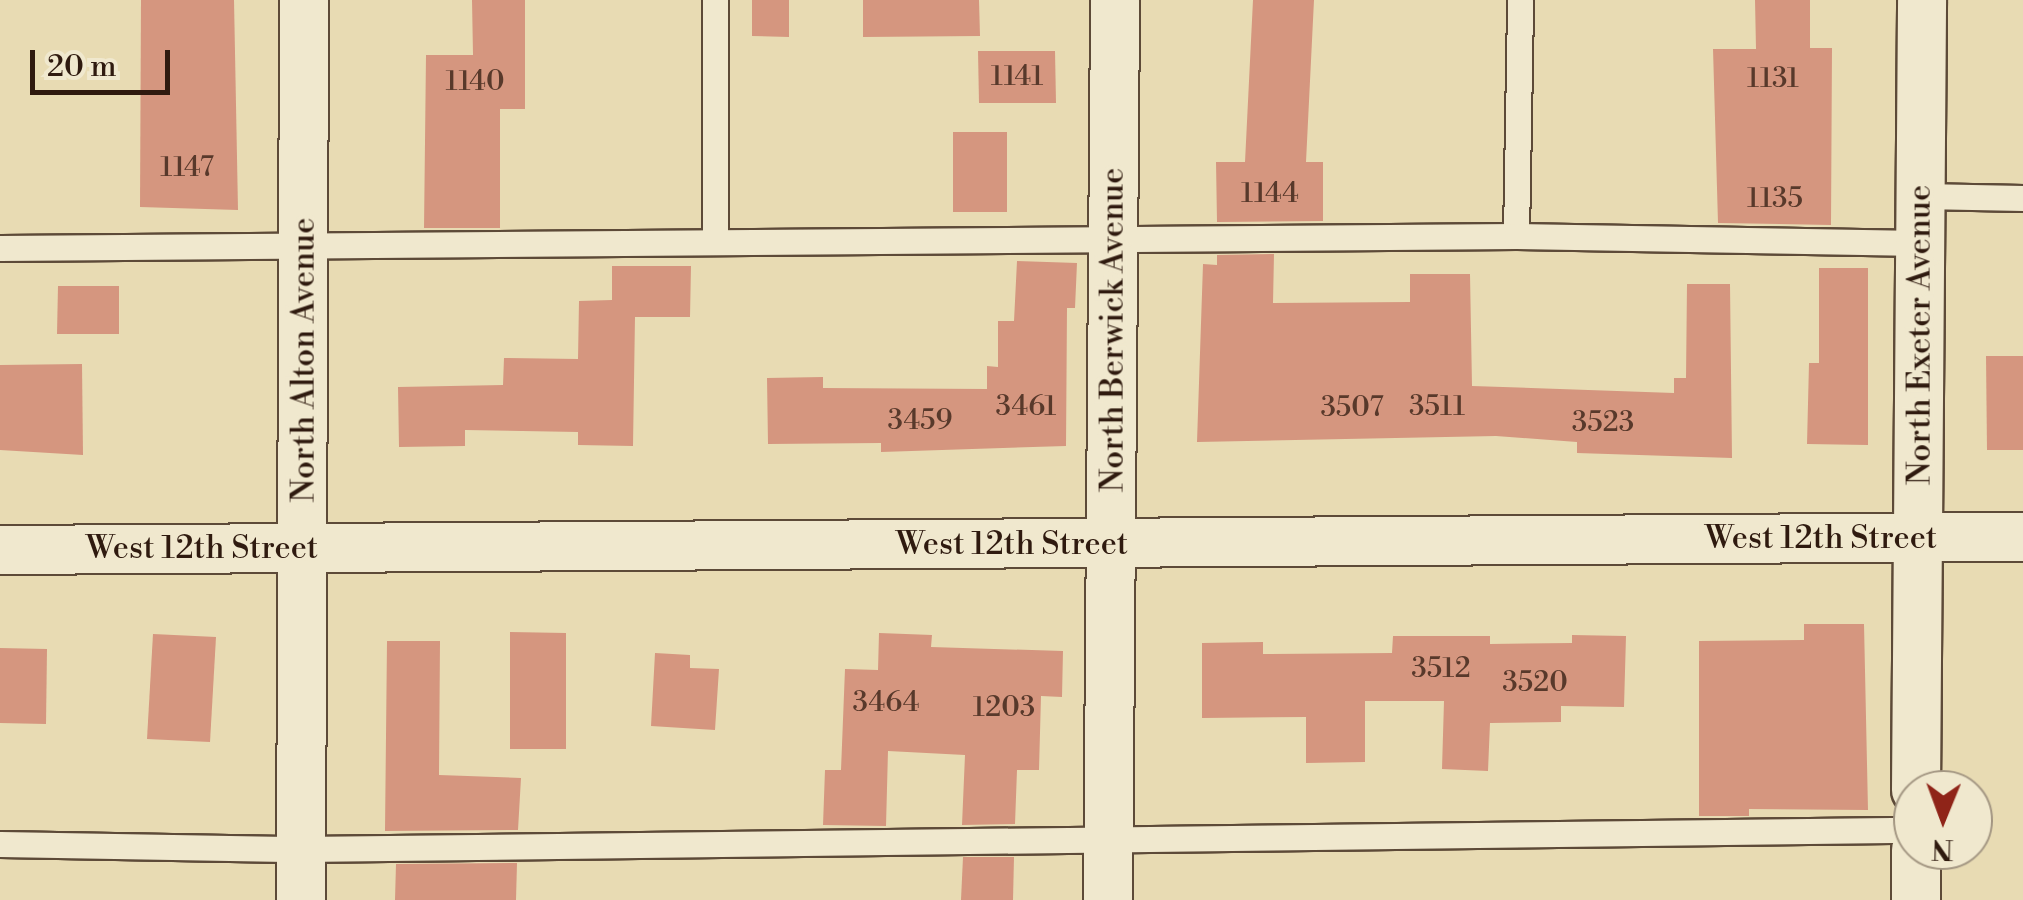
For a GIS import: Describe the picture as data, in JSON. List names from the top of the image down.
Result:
{
  "streets": {
    "street": [
      "North Berwick Avenue",
      "North Exeter Avenue",
      "North Alton Avenue",
      "West 12th Street"
    ]
  },
  "crossings": [
    ["North Berwick Avenue", "West 12th Street"],
    ["North Exeter Avenue", "West 12th Street"],
    ["North Alton Avenue", "West 12th Street"]
  ],
  "house_numbers": [
    "1141",
    "1131",
    "1140",
    "1147",
    "1144",
    "1135",
    "3461",
    "3511",
    "3507",
    "3459",
    "3523",
    "3512",
    "3520",
    "3464",
    "1203"
  ],
  "scale_bar": "20 m",
  "north": "bottom"
}
